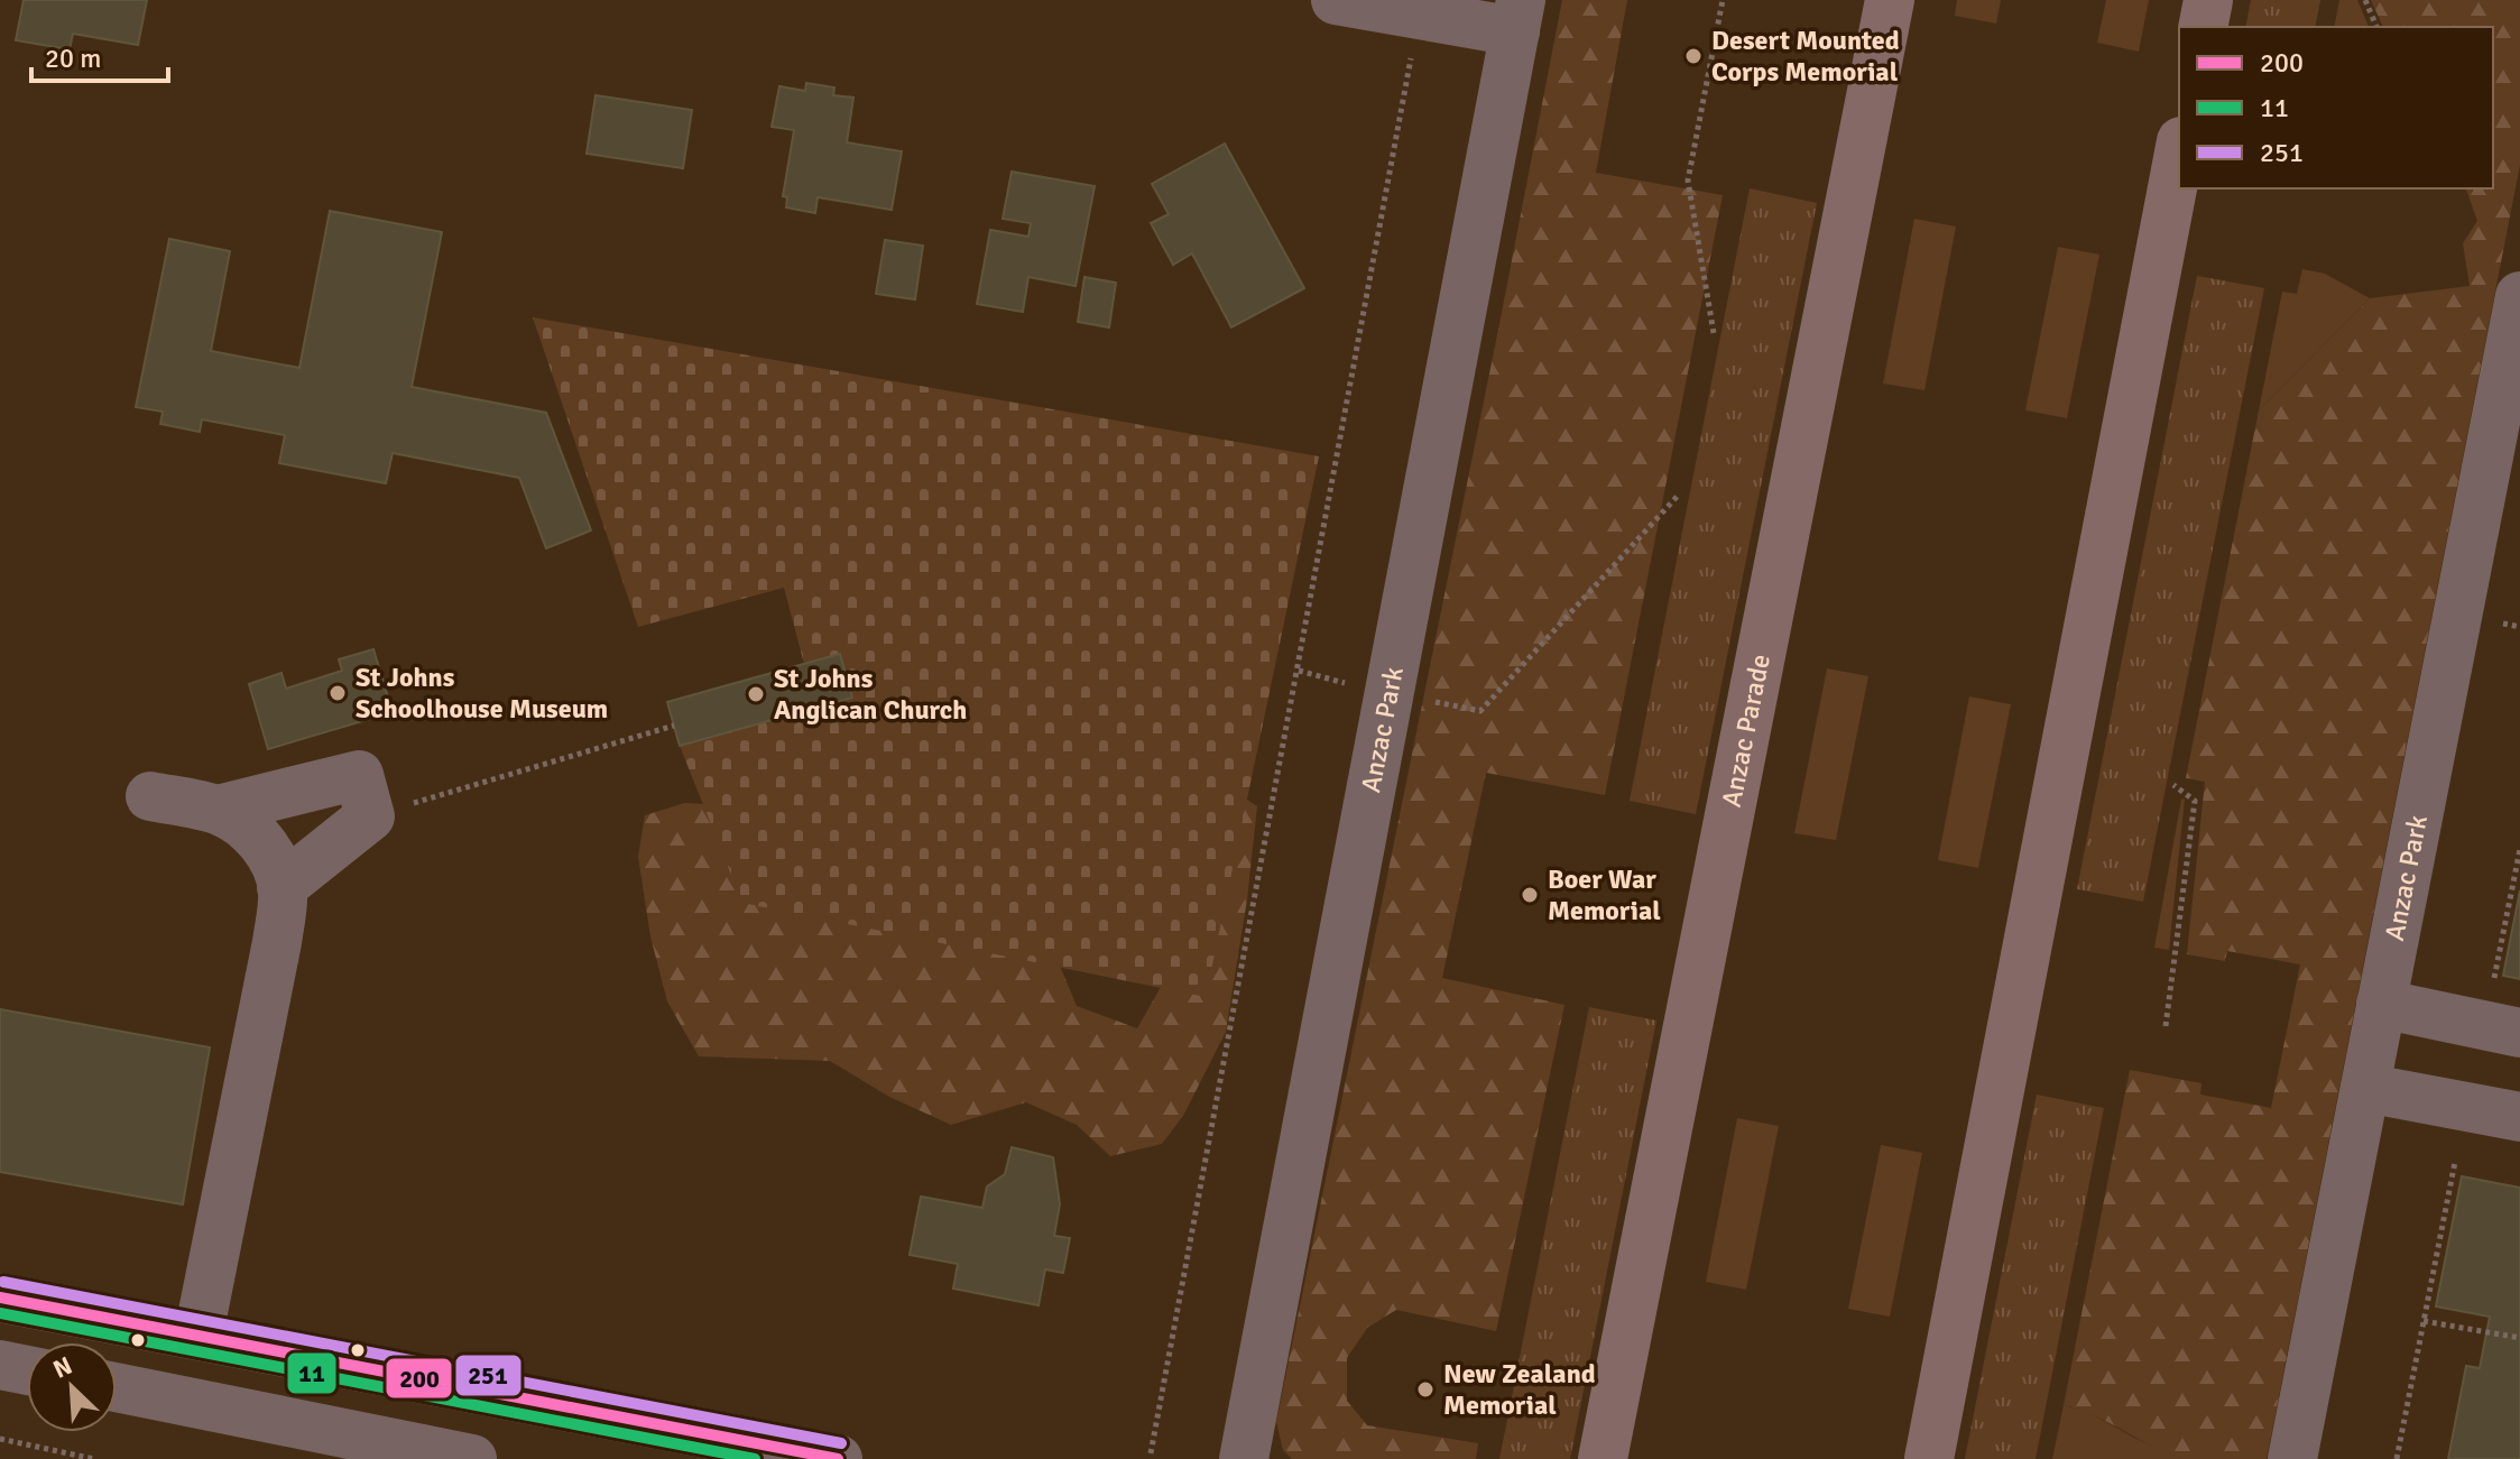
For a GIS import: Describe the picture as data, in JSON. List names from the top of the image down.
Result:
{
  "streets": {
    "main road": ["Anzac Parade"],
    "street": ["Anzac Park"]
  },
  "places": [
    "Desert Mounted Corps Memorial",
    "St Johns Schoolhouse Museum",
    "St Johns Anglican Church",
    "Boer War Memorial",
    "New Zealand Memorial"
  ],
  "lines": ["transit line 251", "transit line 200", "transit line 11"],
  "legend": ["200", "11", "251"],
  "scale_bar": "20 m",
  "north": "top left"
}
